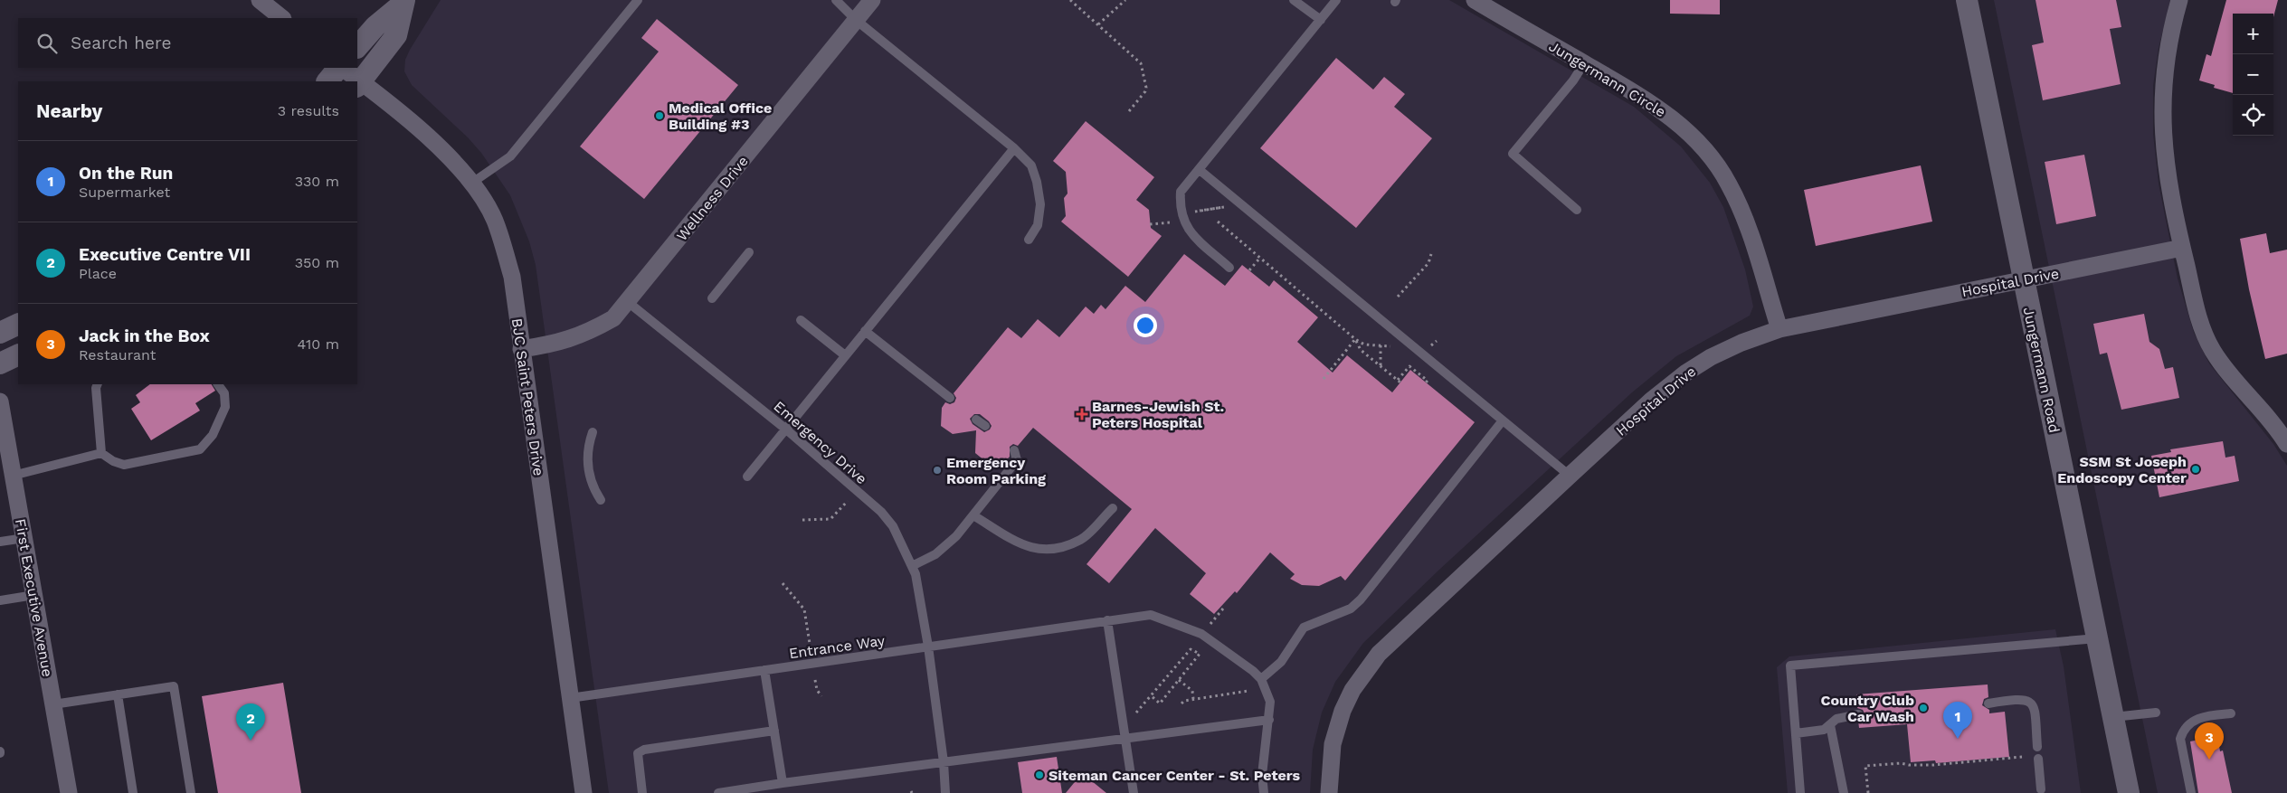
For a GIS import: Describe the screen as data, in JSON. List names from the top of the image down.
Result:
{
  "streets": {
    "street": [
      "Jungermann Circle",
      "Wellness Drive",
      "Hospital Drive",
      "Jungermann Road",
      "BJC Saint Peters Drive",
      "First Executive Avenue"
    ],
    "lane": ["Emergency Drive", "Entrance Way"]
  },
  "crossings": [
    ["Jungermann Circle", "Hospital Drive"],
    ["Wellness Drive", "BJC Saint Peters Drive"],
    ["Wellness Drive", "Emergency Drive"],
    ["Hospital Drive", "Jungermann Road"],
    ["BJC Saint Peters Drive", "Entrance Way"],
    ["Emergency Drive", "Entrance Way"]
  ],
  "places": {
    "other": [
      "Medical Office Building #3",
      "SSM St Joseph Endoscopy Center",
      "Emergency Room Parking",
      "Country Club Car Wash",
      "Siteman Cancer Center - St. Peters"
    ],
    "health": ["Barnes-Jewish St. Peters Hospital"]
  },
  "page": {
    "map_buttons": ["+", "−"],
    "search": "Search here",
    "heading": ["Nearby", "3 results"],
    "list": [
      {
        "mark": "1",
        "name": "On the Run",
        "note": "Supermarket",
        "value": "330 m"
      },
      {
        "mark": "2",
        "name": "Executive Centre VII",
        "note": "Place",
        "value": "350 m"
      },
      {
        "mark": "3",
        "name": "Jack in the Box",
        "note": "Restaurant",
        "value": "410 m"
      }
    ],
    "pins": ["1", "2", "3"]
  }
}
